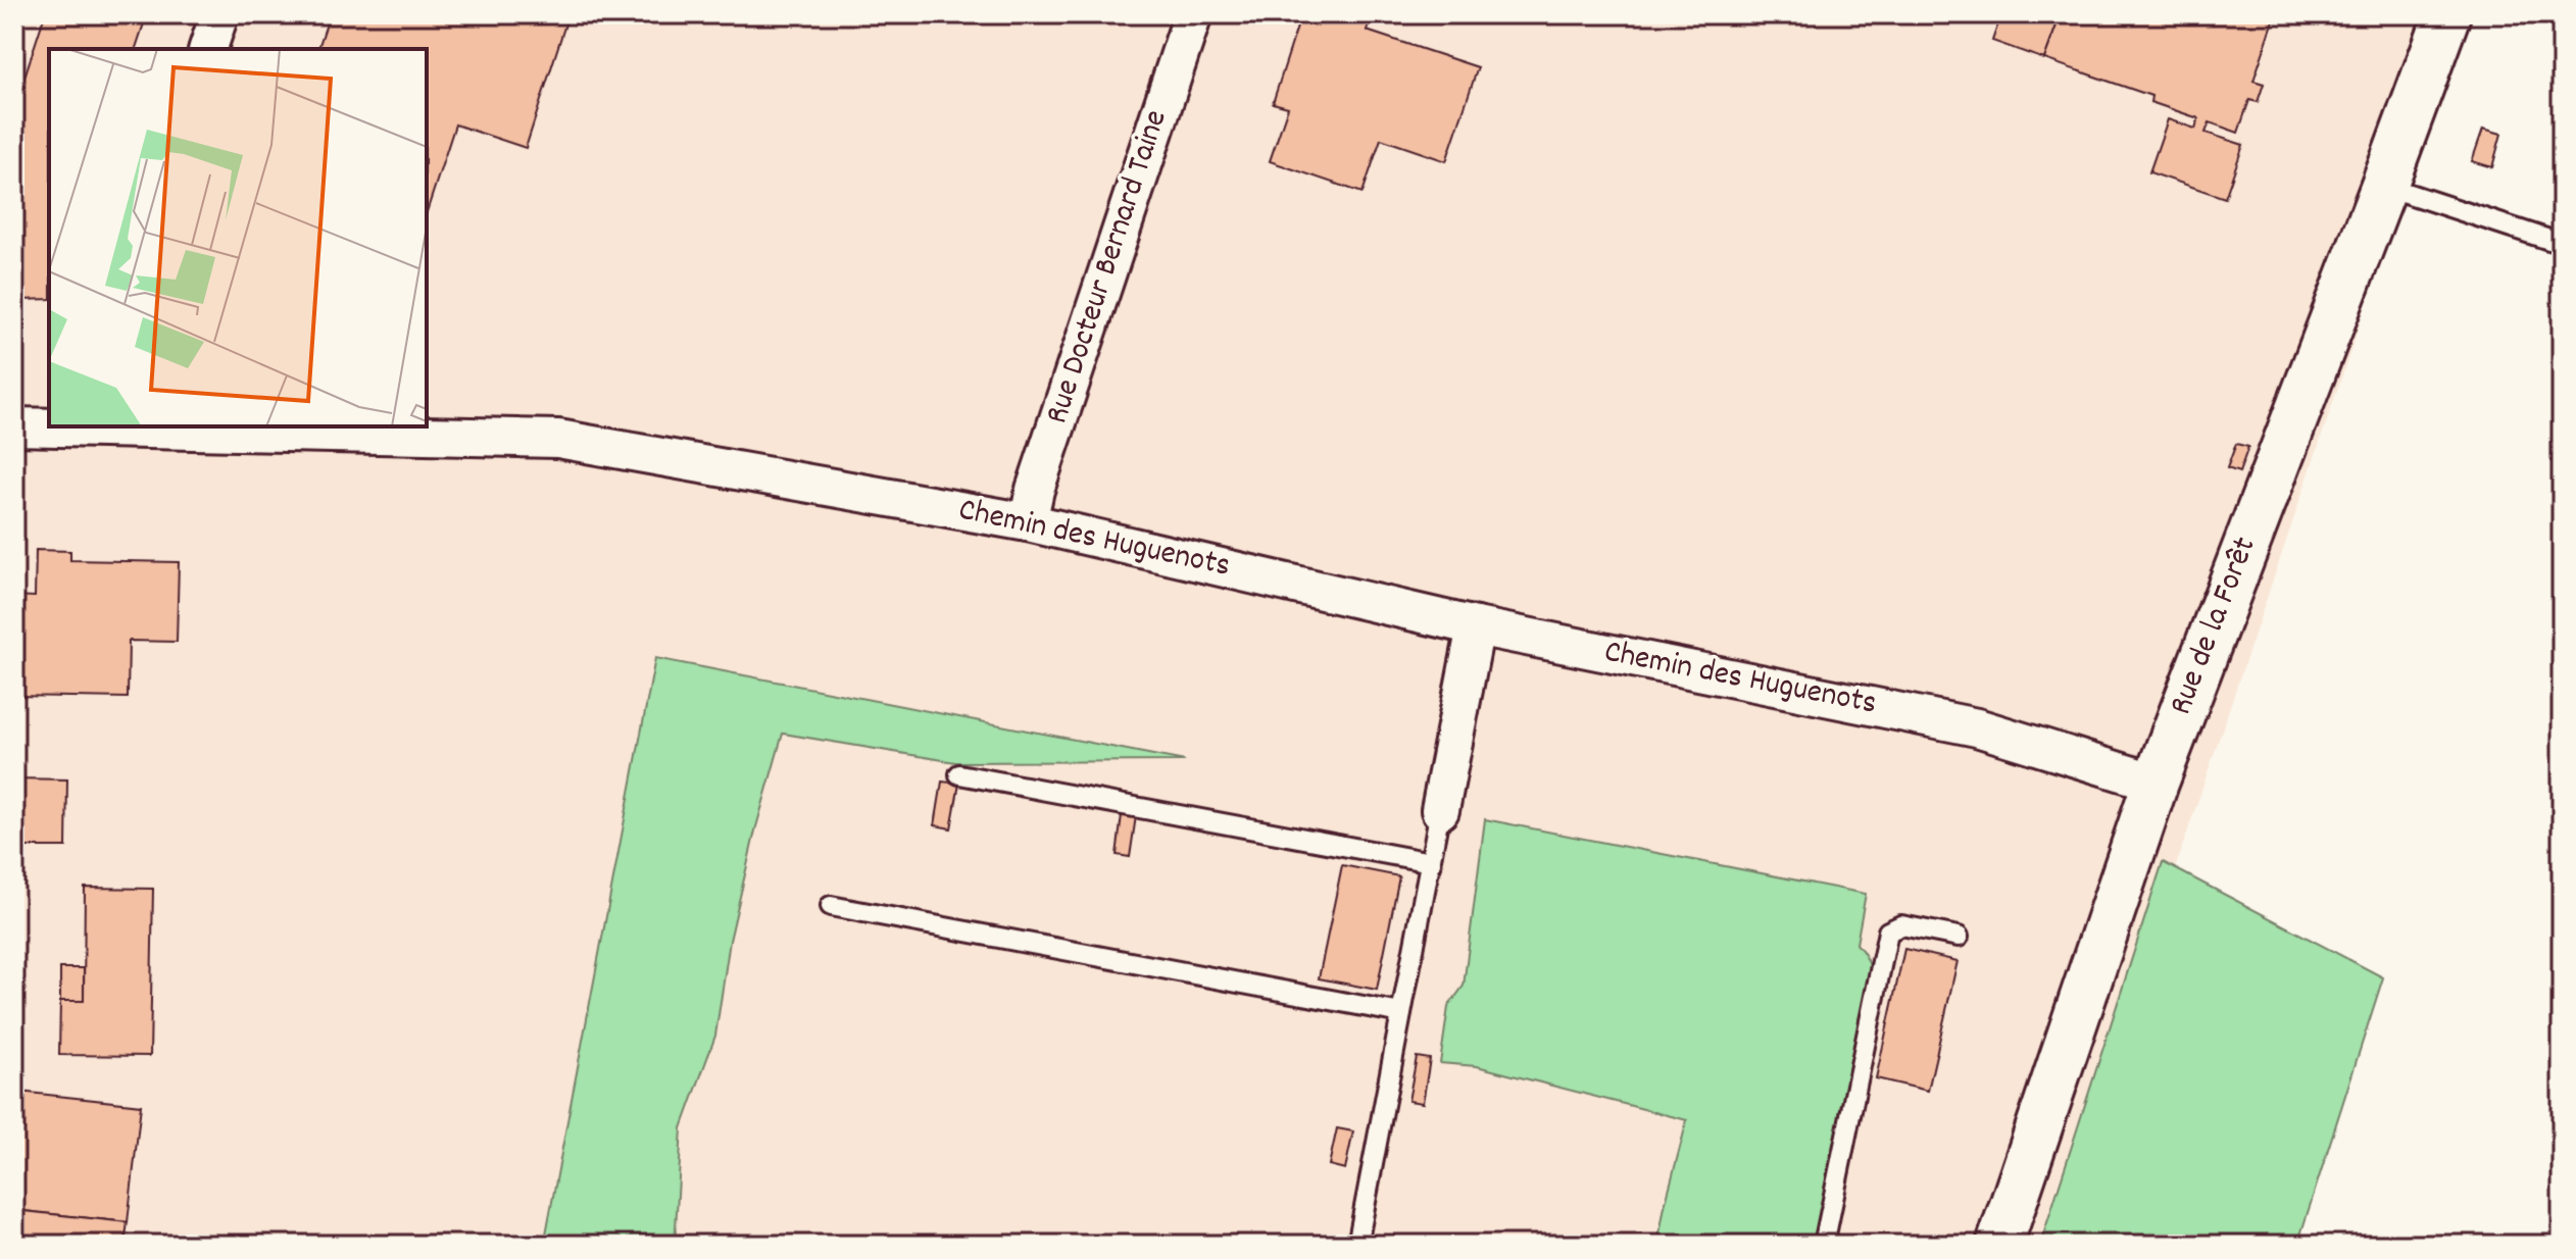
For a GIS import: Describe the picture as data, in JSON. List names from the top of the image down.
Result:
{
  "streets": {
    "street": ["Rue Docteur Bernard Taine", "Chemin des Huguenots", "Rue de la Forêt"]
  },
  "crossings": [
    ["Rue Docteur Bernard Taine", "Chemin des Huguenots"],
    ["Chemin des Huguenots", "Rue de la Forêt"]
  ]
}
